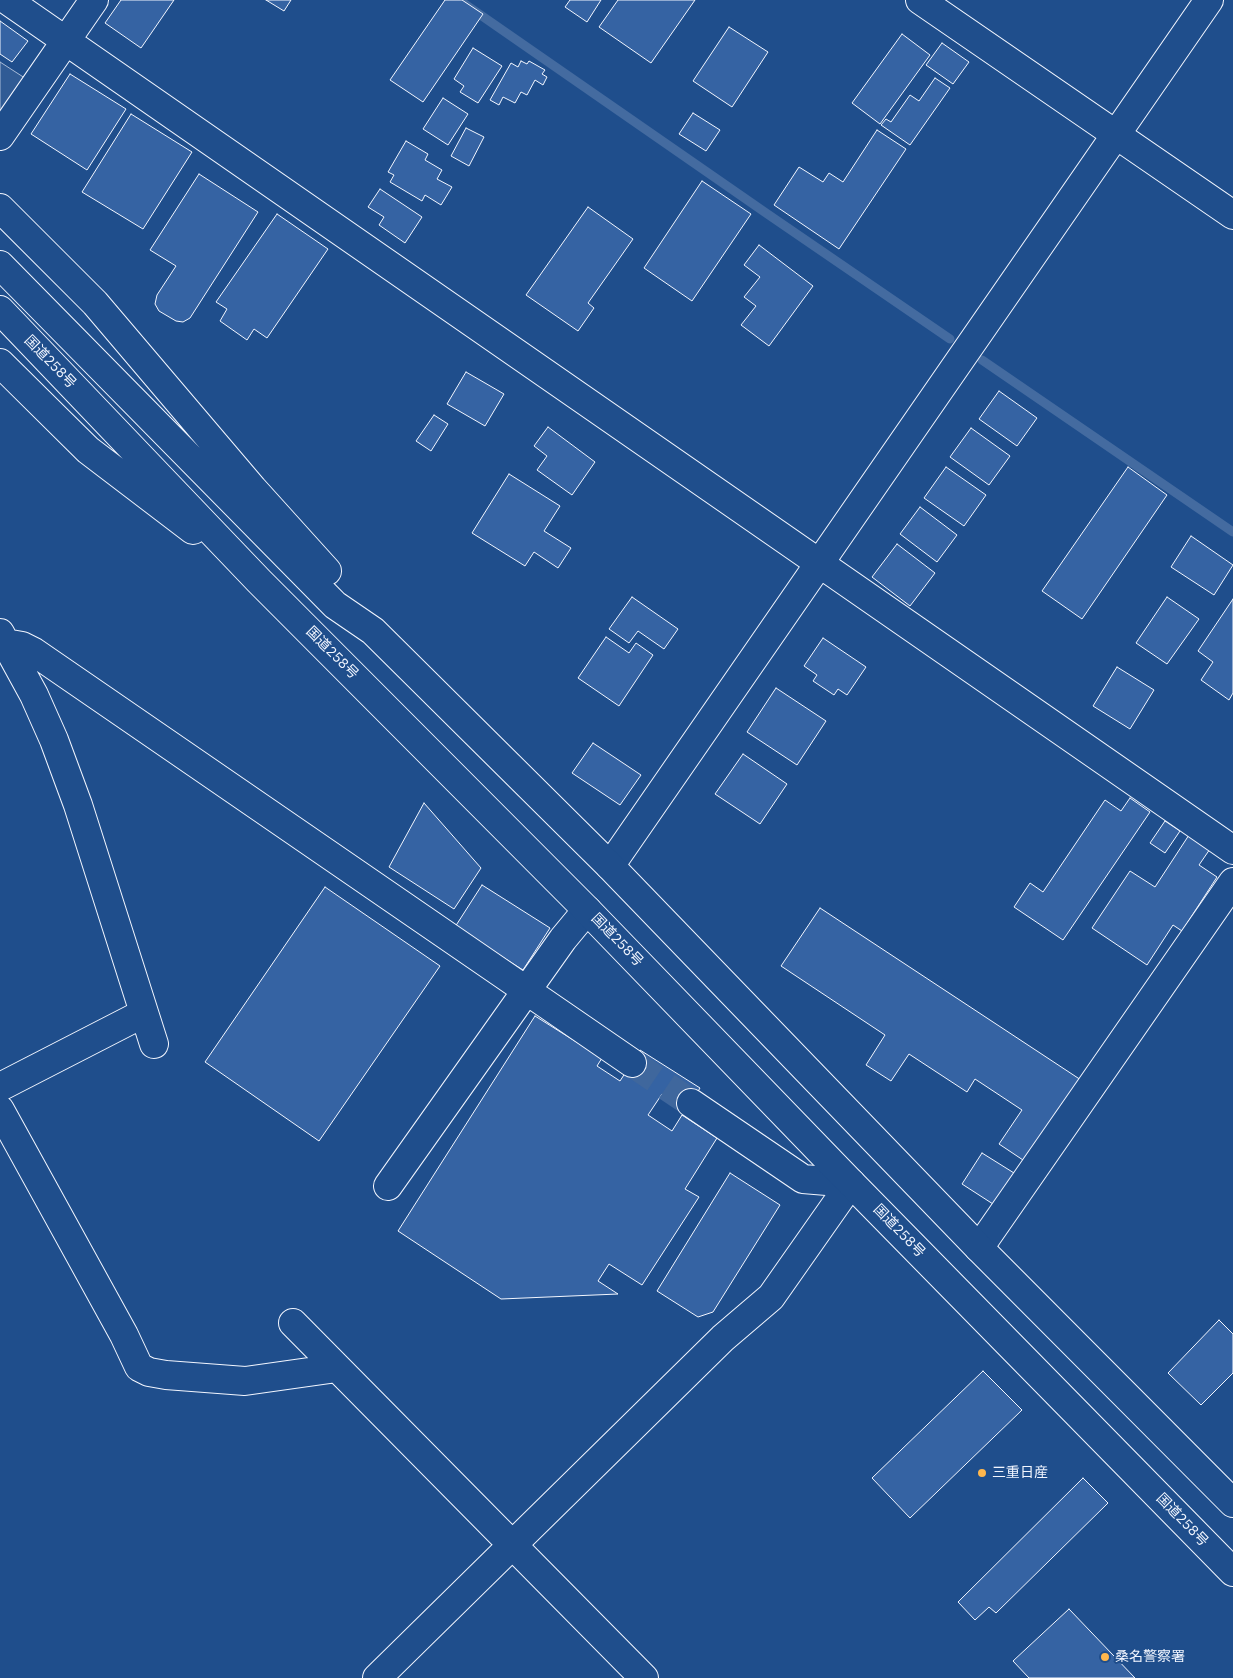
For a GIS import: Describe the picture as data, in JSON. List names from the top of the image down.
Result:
{
  "streets": {
    "main road": ["国道258号"]
  },
  "places": ["三重日産", "桑名警察署"]
}
